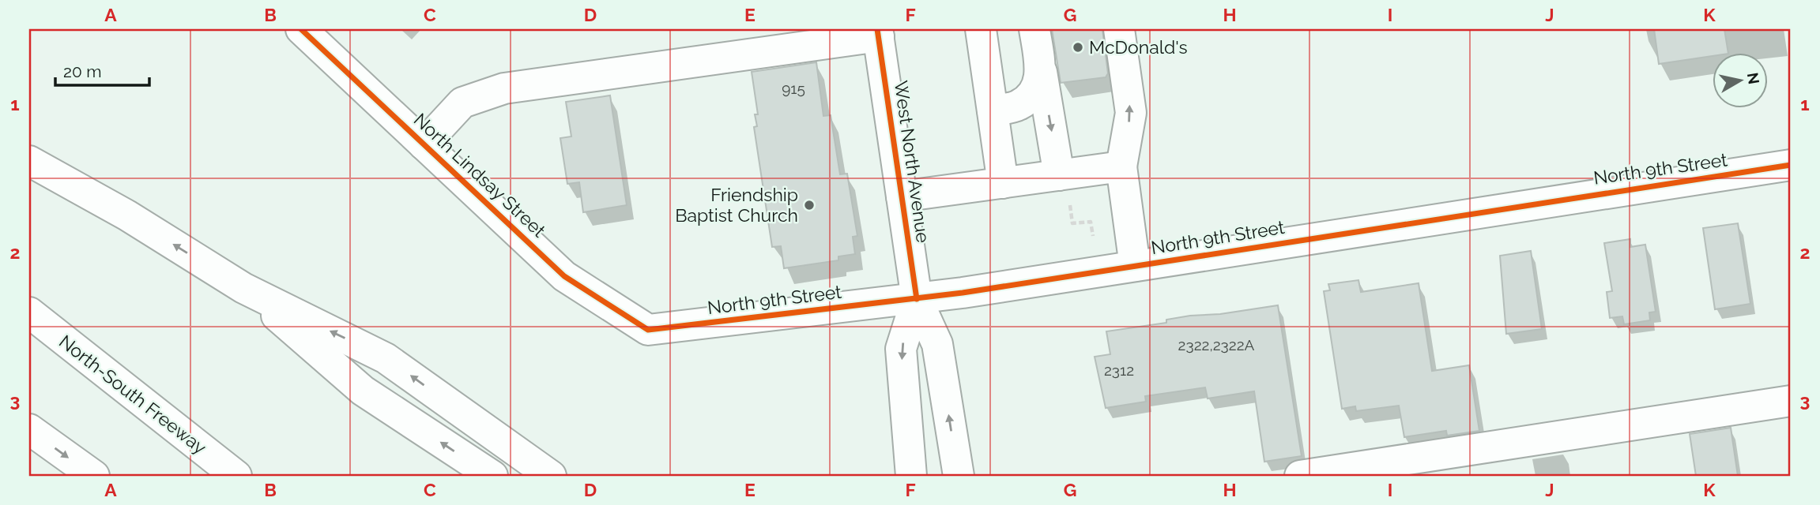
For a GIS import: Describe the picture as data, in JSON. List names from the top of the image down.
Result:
{
  "streets": {
    "main road": [
      "West North Avenue",
      "North 9th Street",
      "North Lindsay Street",
      "North-South Freeway"
    ]
  },
  "crossings": [
    ["West North Avenue", "North 9th Street"],
    ["North 9th Street", "North Lindsay Street"]
  ],
  "places": ["McDonald's", "Friendship Baptist Church"],
  "house_numbers": ["915", "2322,2322A", "2312"],
  "scale_bar": "20 m",
  "north": "right",
  "grid": {
    "columns": [
      "A",
      "B",
      "C",
      "D",
      "E",
      "F",
      "G",
      "H",
      "I",
      "J",
      "K"
    ],
    "rows": ["1", "2", "3"]
  }
}
